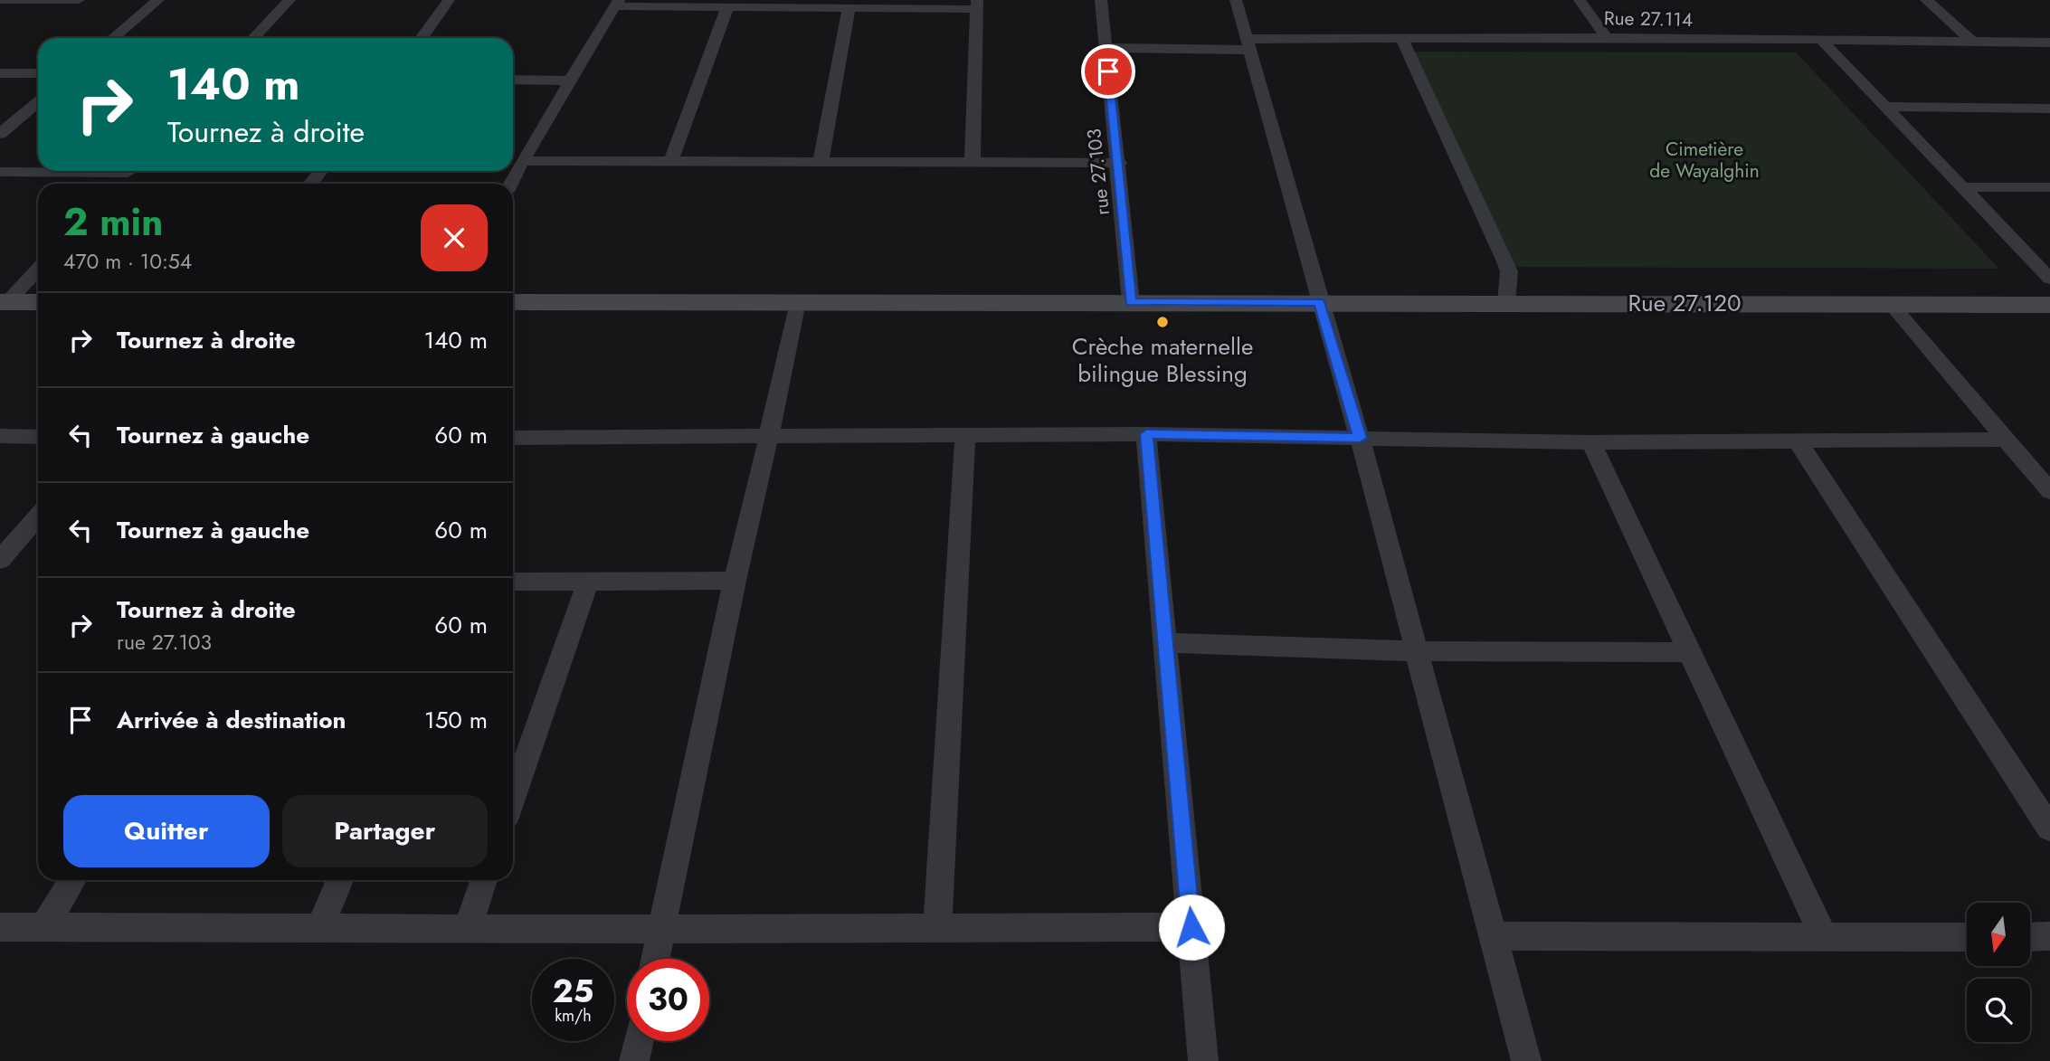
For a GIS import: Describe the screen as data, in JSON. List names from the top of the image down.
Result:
{
  "streets": {
    "street": ["Rue 27.114", "rue 27.103", "Rue 27.120"]
  },
  "crossings": [
    ["Rue 27.114", "rue 27.103"],
    ["rue 27.103", "Rue 27.120"]
  ],
  "parks": ["Cimetière de Wayalghin"],
  "places": ["Crèche maternelle bilingue Blessing"],
  "north": "bottom",
  "page": {
    "turn": ["140 m", "Tournez à droite"],
    "heading": ["2 min", "470 m · 10:54"],
    "list": [
      {
        "name": "Tournez à droite",
        "value": "140 m"
      },
      {
        "name": "Tournez à gauche",
        "value": "60 m"
      },
      {
        "name": "Tournez à gauche",
        "value": "60 m"
      },
      {
        "name": "Tournez à droite",
        "note": "rue 27.103",
        "value": "60 m"
      },
      {
        "name": "Arrivée à destination",
        "value": "150 m"
      }
    ],
    "buttons": ["Quitter", "Partager"],
    "speed": "25 km/h",
    "limit": "30"
  }
}
